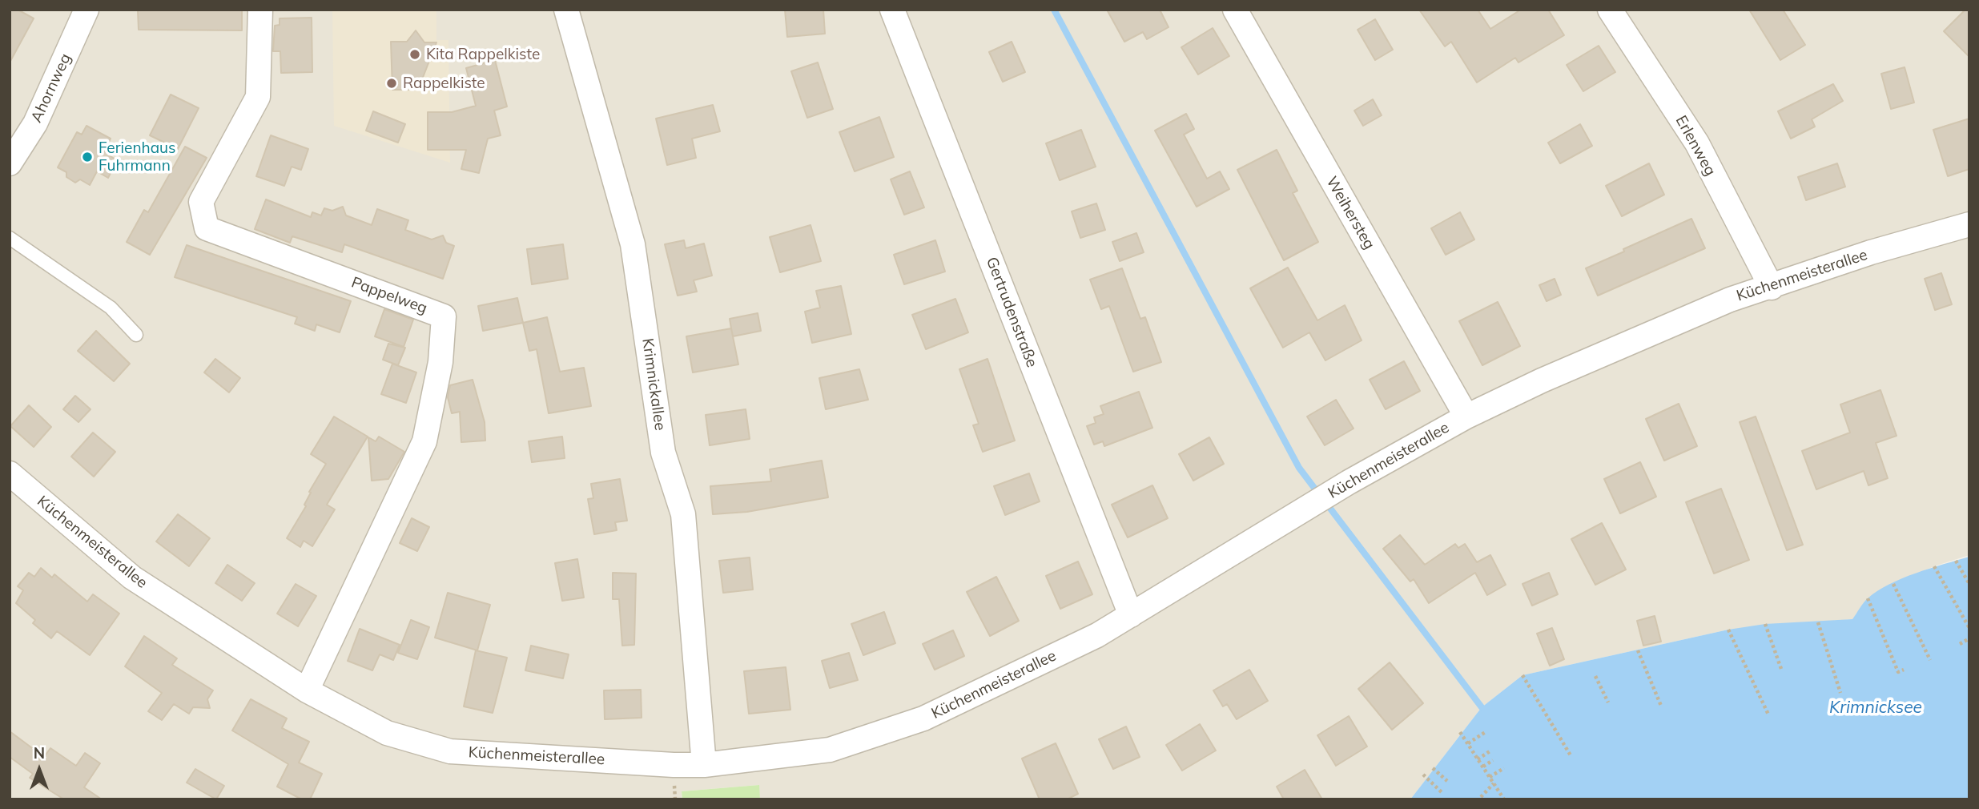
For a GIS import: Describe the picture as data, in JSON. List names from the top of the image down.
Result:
{
  "streets": {
    "street": [
      "Ahornweg",
      "Erlenweg",
      "Weihersteg",
      "Küchenmeisterallee",
      "Pappelweg",
      "Gertrudenstraße",
      "Krimnickallee"
    ]
  },
  "crossings": [
    ["Erlenweg", "Küchenmeisterallee"],
    ["Weihersteg", "Küchenmeisterallee"],
    ["Küchenmeisterallee", "Pappelweg"],
    ["Küchenmeisterallee", "Gertrudenstraße"],
    ["Küchenmeisterallee", "Krimnickallee"]
  ],
  "water": ["Krimnicksee"],
  "places": ["Kita Rappelkiste", "Rappelkiste", "Ferienhaus Fuhrmann"],
  "north": "top"
}
